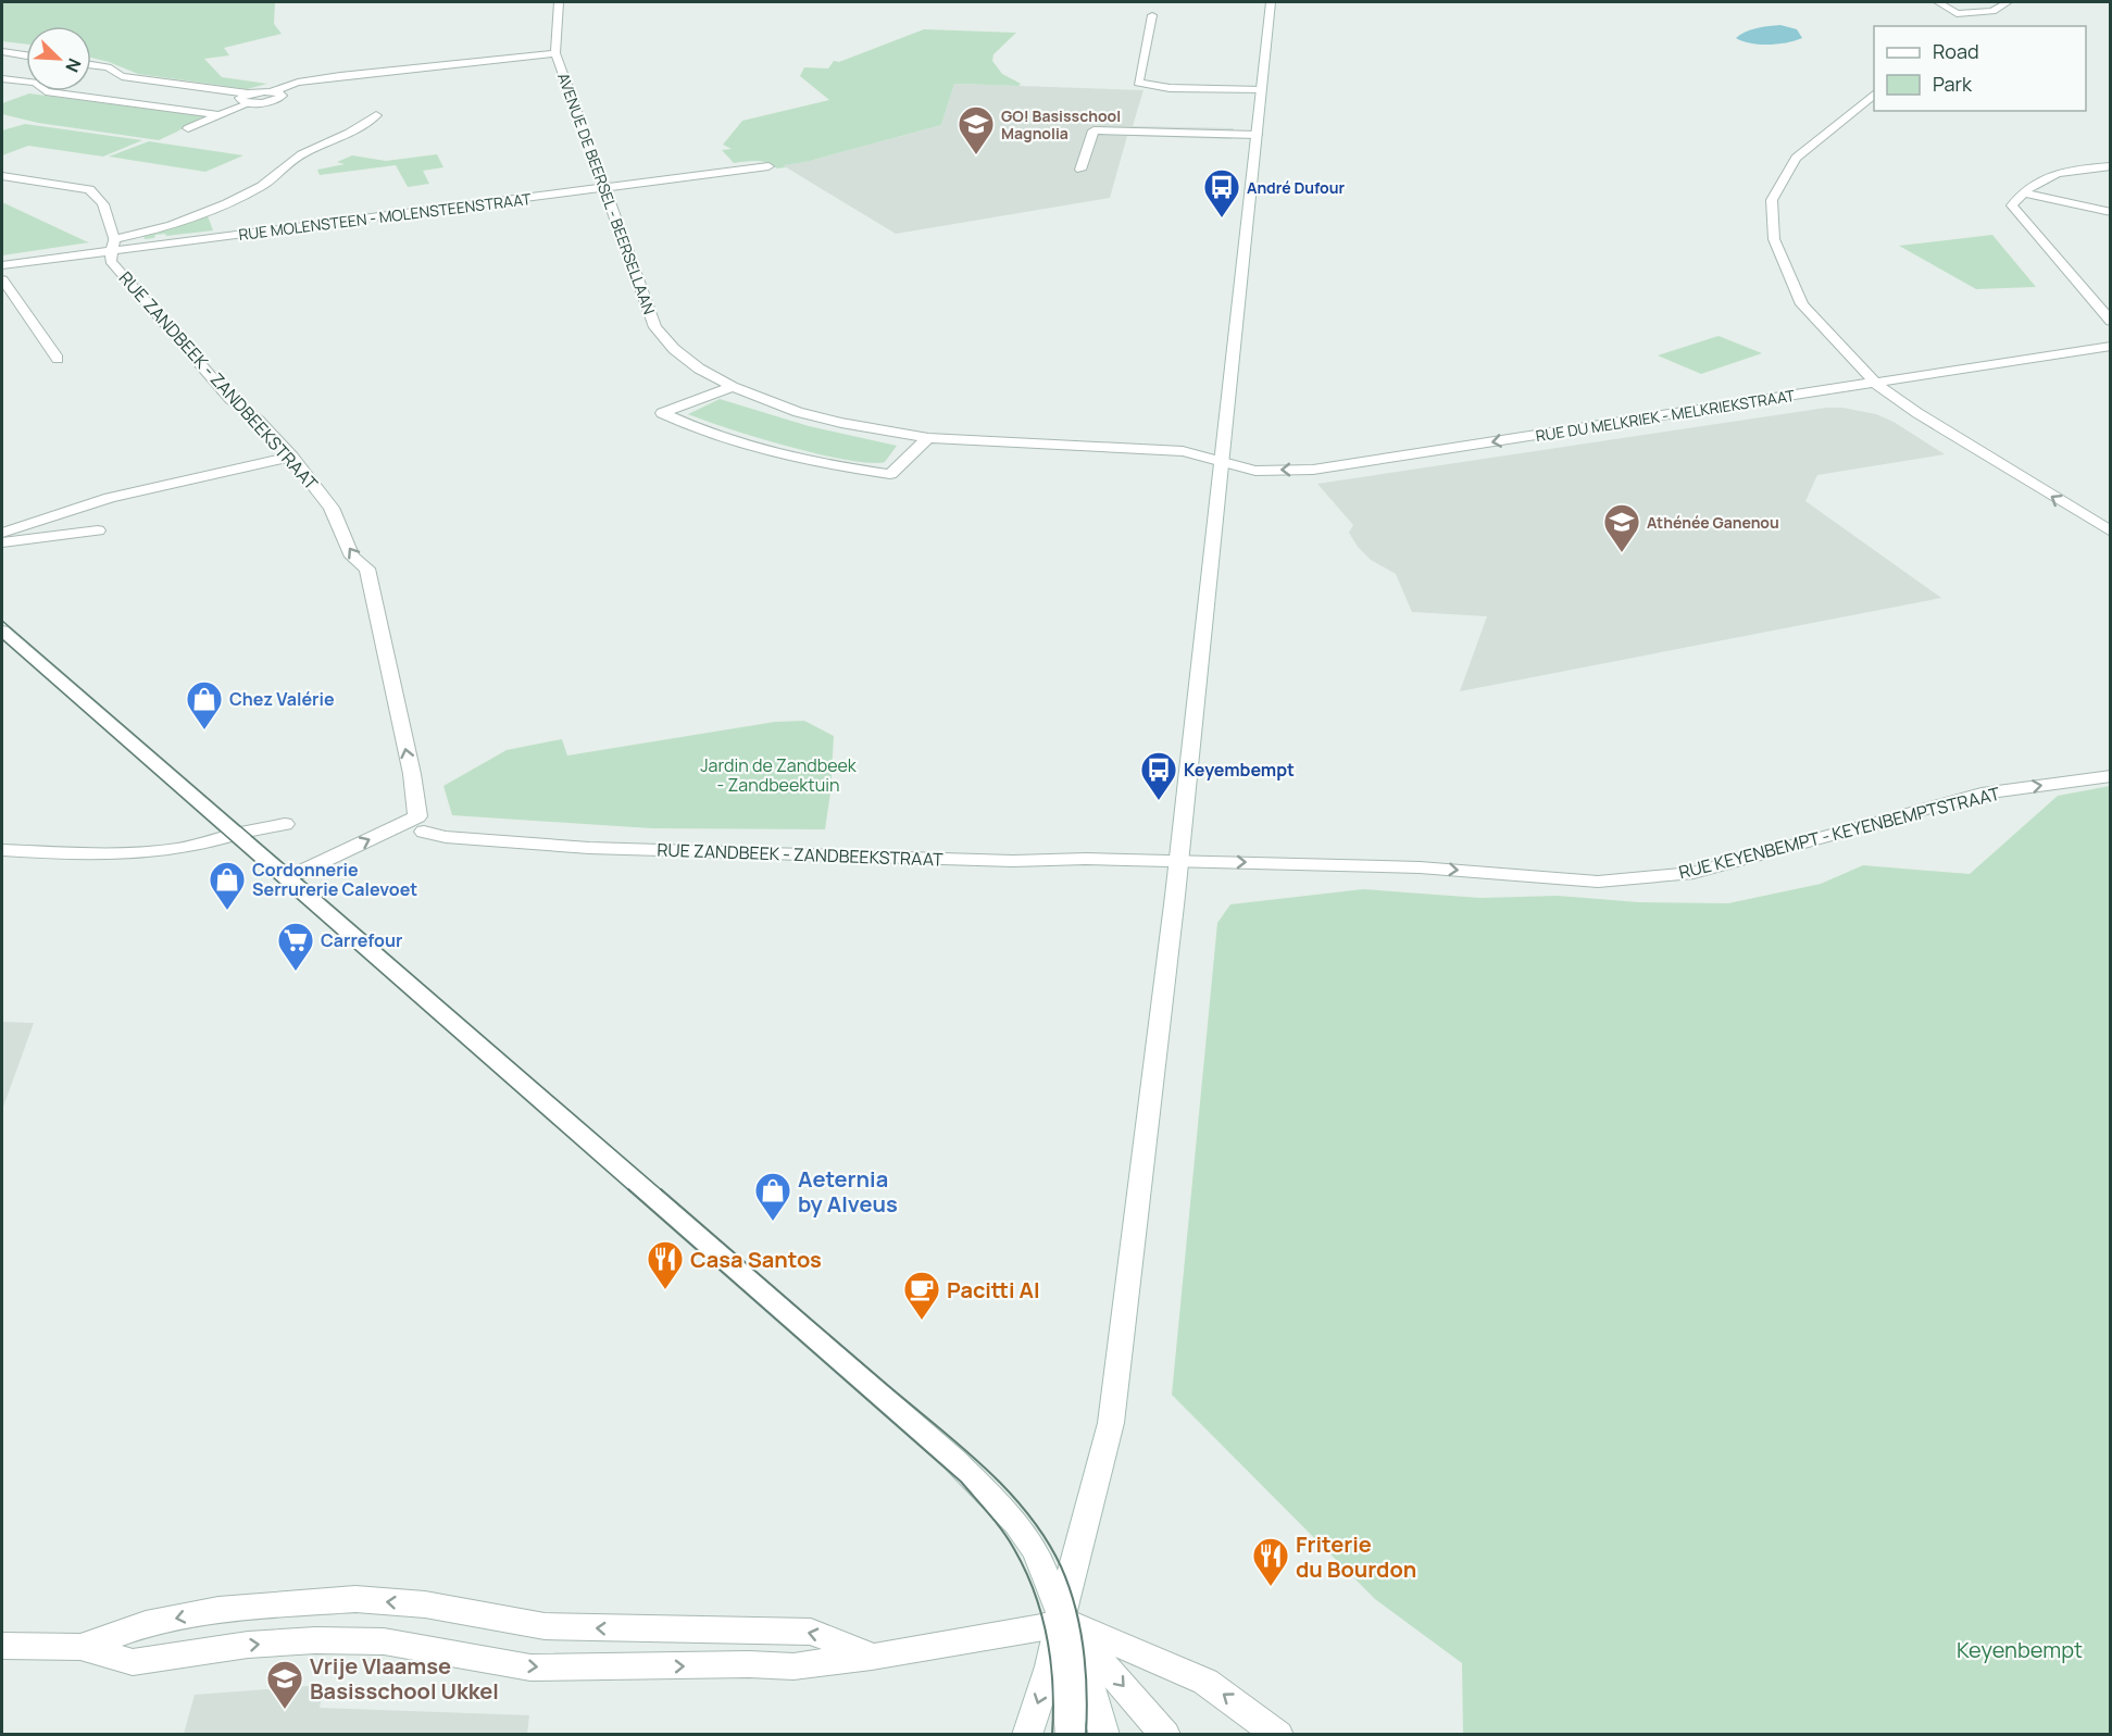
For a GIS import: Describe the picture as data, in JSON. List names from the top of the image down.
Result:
{
  "streets": {
    "street": [
      "AVENUE DE BEERSEL - BEERSELLAAN",
      "RUE MOLENSTEEN - MOLENSTEENSTRAAT",
      "RUE ZANDBEEK - ZANDBEEKSTRAAT",
      "RUE DU MELKRIEK - MELKRIEKSTRAAT",
      "RUE KEYENBEMPT - KEYENBEMPTSTRAAT"
    ]
  },
  "crossings": [
    ["AVENUE DE BEERSEL - BEERSELLAAN", "RUE MOLENSTEEN - MOLENSTEENSTRAAT"],
    ["AVENUE DE BEERSEL - BEERSELLAAN", "RUE DU MELKRIEK - MELKRIEKSTRAAT"],
    ["RUE MOLENSTEEN - MOLENSTEENSTRAAT", "RUE ZANDBEEK - ZANDBEEKSTRAAT"],
    ["RUE ZANDBEEK - ZANDBEEKSTRAAT", "RUE KEYENBEMPT - KEYENBEMPTSTRAAT"]
  ],
  "one_way": ["RUE DU MELKRIEK - MELKRIEKSTRAAT", "RUE KEYENBEMPT - KEYENBEMPTSTRAAT"],
  "parks": ["Jardin de Zandbeek - Zandbeektuin", "Keyenbempt"],
  "places": {
    "school or university": ["GO! Basisschool Magnolia", "Athénée Ganenou", "Vrije Vlaamse Basisschool Ukkel"],
    "bus stop": ["André Dufour", "Keyembempt"],
    "shop": ["Chez Valérie", "Cordonnerie Serrurerie Calevoet", "Aeternia by Alveus"],
    "supermarket": ["Carrefour"],
    "restaurant": ["Casa Santos", "Friterie du Bourdon"],
    "cafe": ["Pacitti Al"]
  },
  "legend": ["Road", "Park"],
  "north": "bottom right"
}
